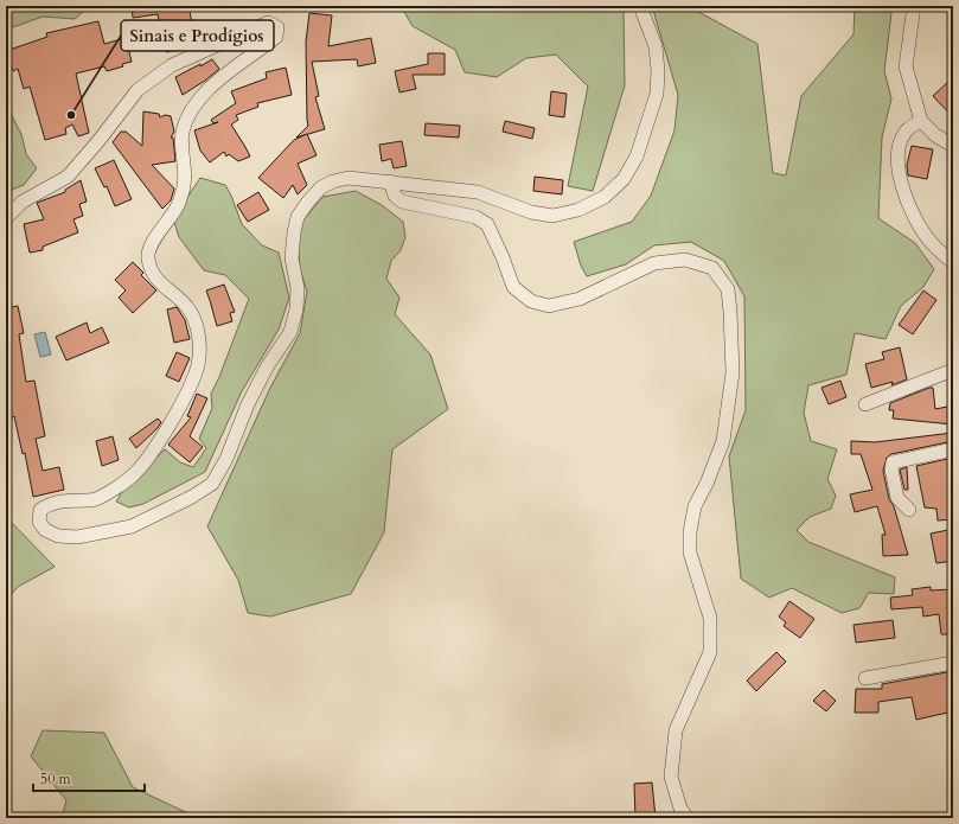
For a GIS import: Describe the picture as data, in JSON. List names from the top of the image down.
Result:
{
  "places": ["Sinais e Prodígios"],
  "scale_bar": "50 m"
}
